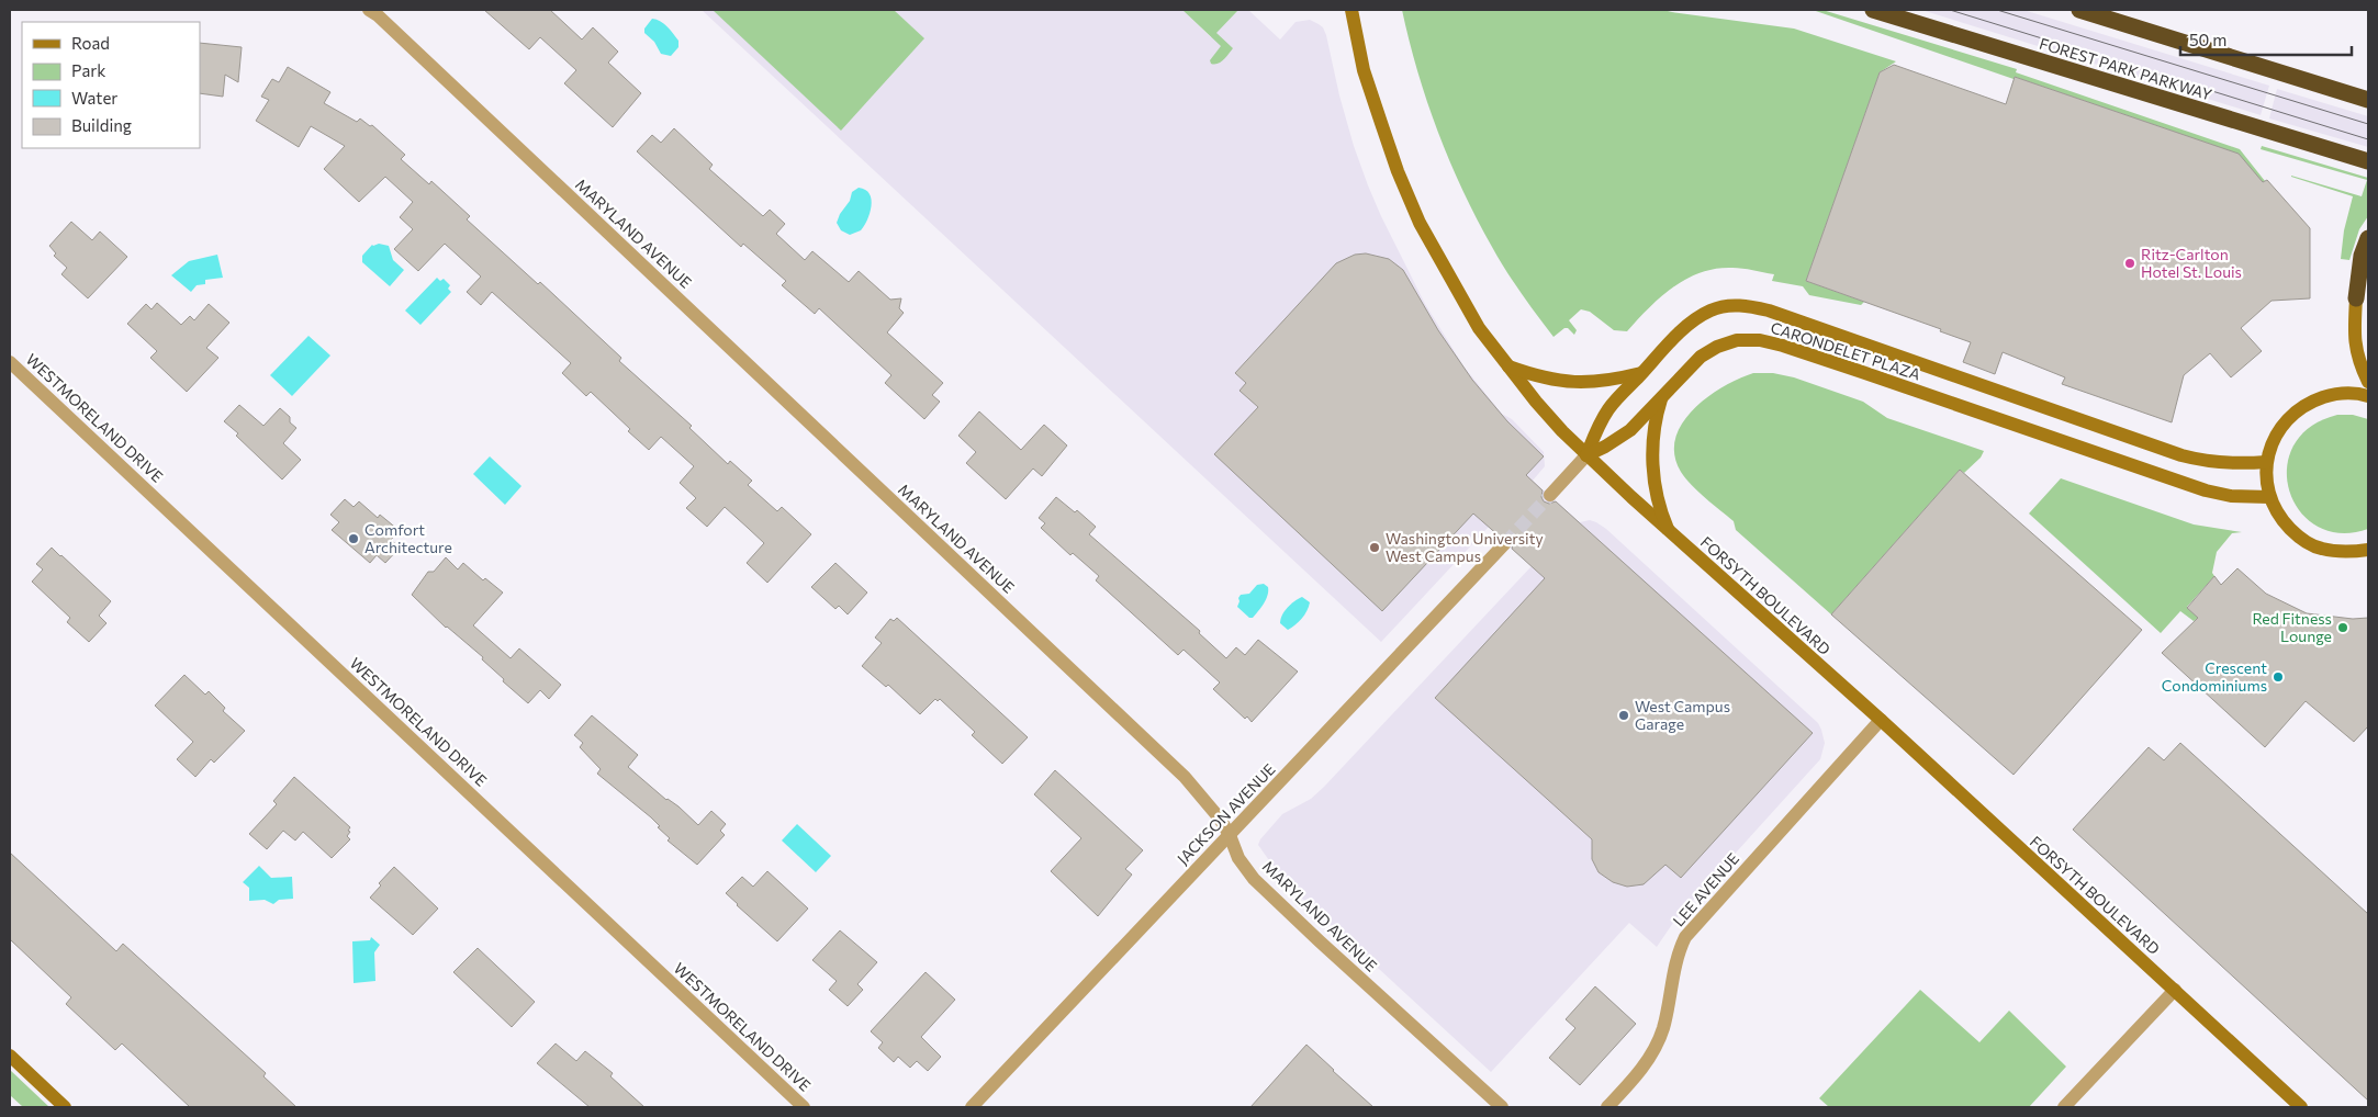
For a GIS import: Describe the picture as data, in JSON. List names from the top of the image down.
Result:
{
  "streets": {
    "highway": ["FOREST PARK PARKWAY"],
    "street": [
      "MARYLAND AVENUE",
      "CARONDELET PLAZA",
      "WESTMORELAND DRIVE",
      "FORSYTH BOULEVARD",
      "JACKSON AVENUE",
      "LEE AVENUE"
    ]
  },
  "crossings": [
    ["MARYLAND AVENUE", "JACKSON AVENUE"],
    ["CARONDELET PLAZA", "FORSYTH BOULEVARD"],
    ["FORSYTH BOULEVARD", "LEE AVENUE"]
  ],
  "places": [
    "Ritz-Carlton Hotel St. Louis",
    "Comfort Architecture",
    "Washington University West Campus",
    "Red Fitness Lounge",
    "Crescent Condominiums",
    "West Campus Garage"
  ],
  "legend": [
    "Road",
    "Park",
    "Water",
    "Building"
  ],
  "scale_bar": "50 m"
}
